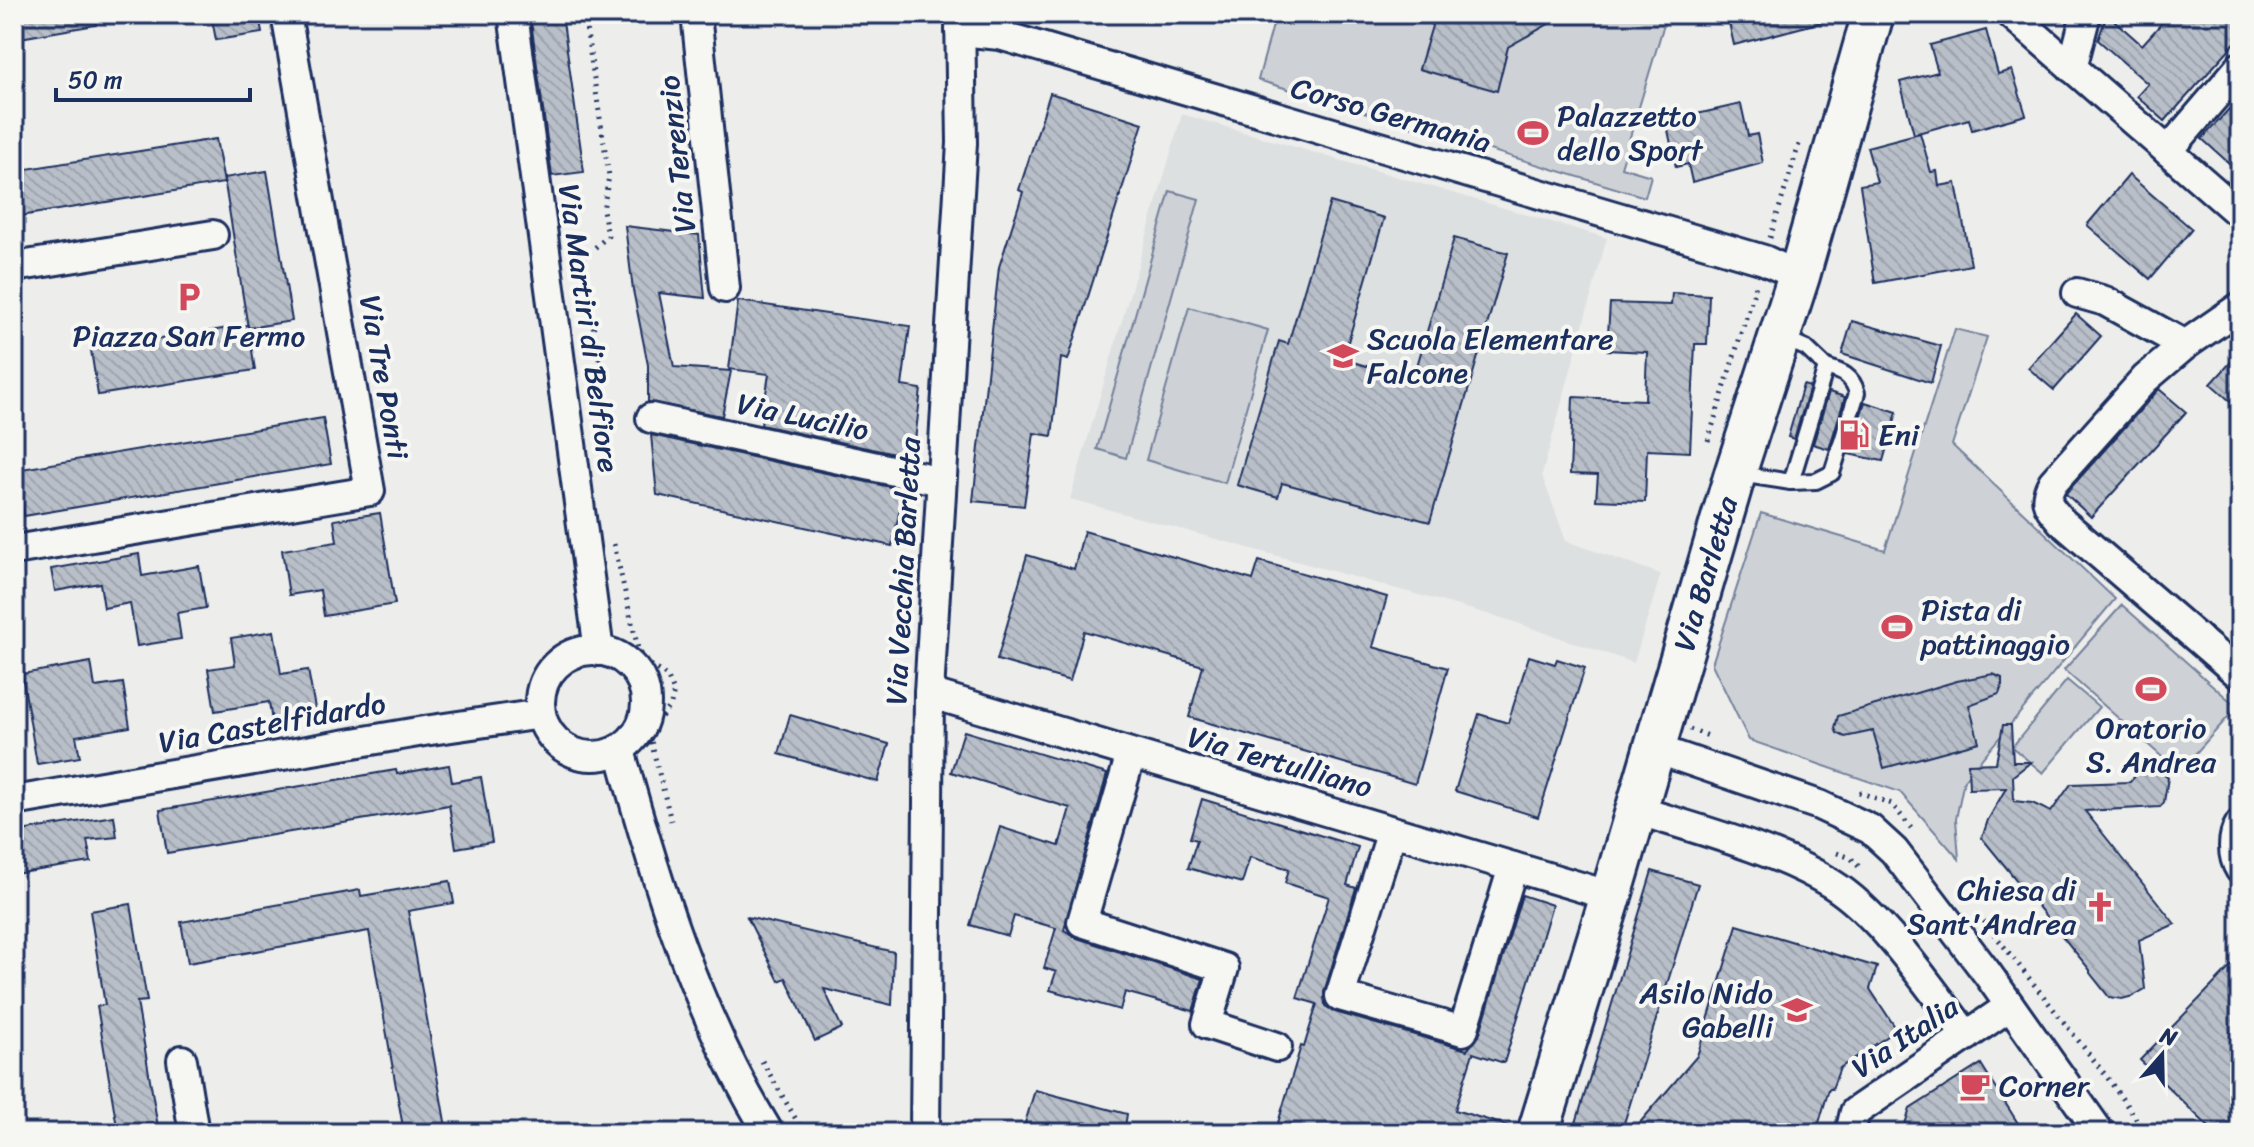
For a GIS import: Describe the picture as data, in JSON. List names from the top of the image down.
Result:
{
  "streets": {
    "main road": ["Via Barletta"],
    "street": [
      "Corso Germania",
      "Via Terenzio",
      "Via Martiri di Belfiore",
      "Via Tre Ponti",
      "Via Lucilio",
      "Via Vecchia Barletta",
      "Via Castelfidardo",
      "Via Tertulliano",
      "Via Italia"
    ]
  },
  "crossings": [
    ["Corso Germania", "Via Vecchia Barletta"],
    ["Corso Germania", "Via Barletta"],
    ["Via Martiri di Belfiore", "Via Castelfidardo"],
    ["Via Lucilio", "Via Vecchia Barletta"],
    ["Via Vecchia Barletta", "Via Tertulliano"],
    ["Via Barletta", "Via Tertulliano"]
  ],
  "places": {
    "sports": ["Palazzetto dello Sport", "Pista di pattinaggio", "Oratorio S. Andrea"],
    "parking": ["Piazza San Fermo"],
    "school or university": ["Scuola Elementare Falcone", "Asilo Nido Gabelli"],
    "fuel station": ["Eni"],
    "church": ["Chiesa di Sant'Andrea"],
    "cafe": ["Corner"]
  },
  "scale_bar": "50 m",
  "north": "top"
}
